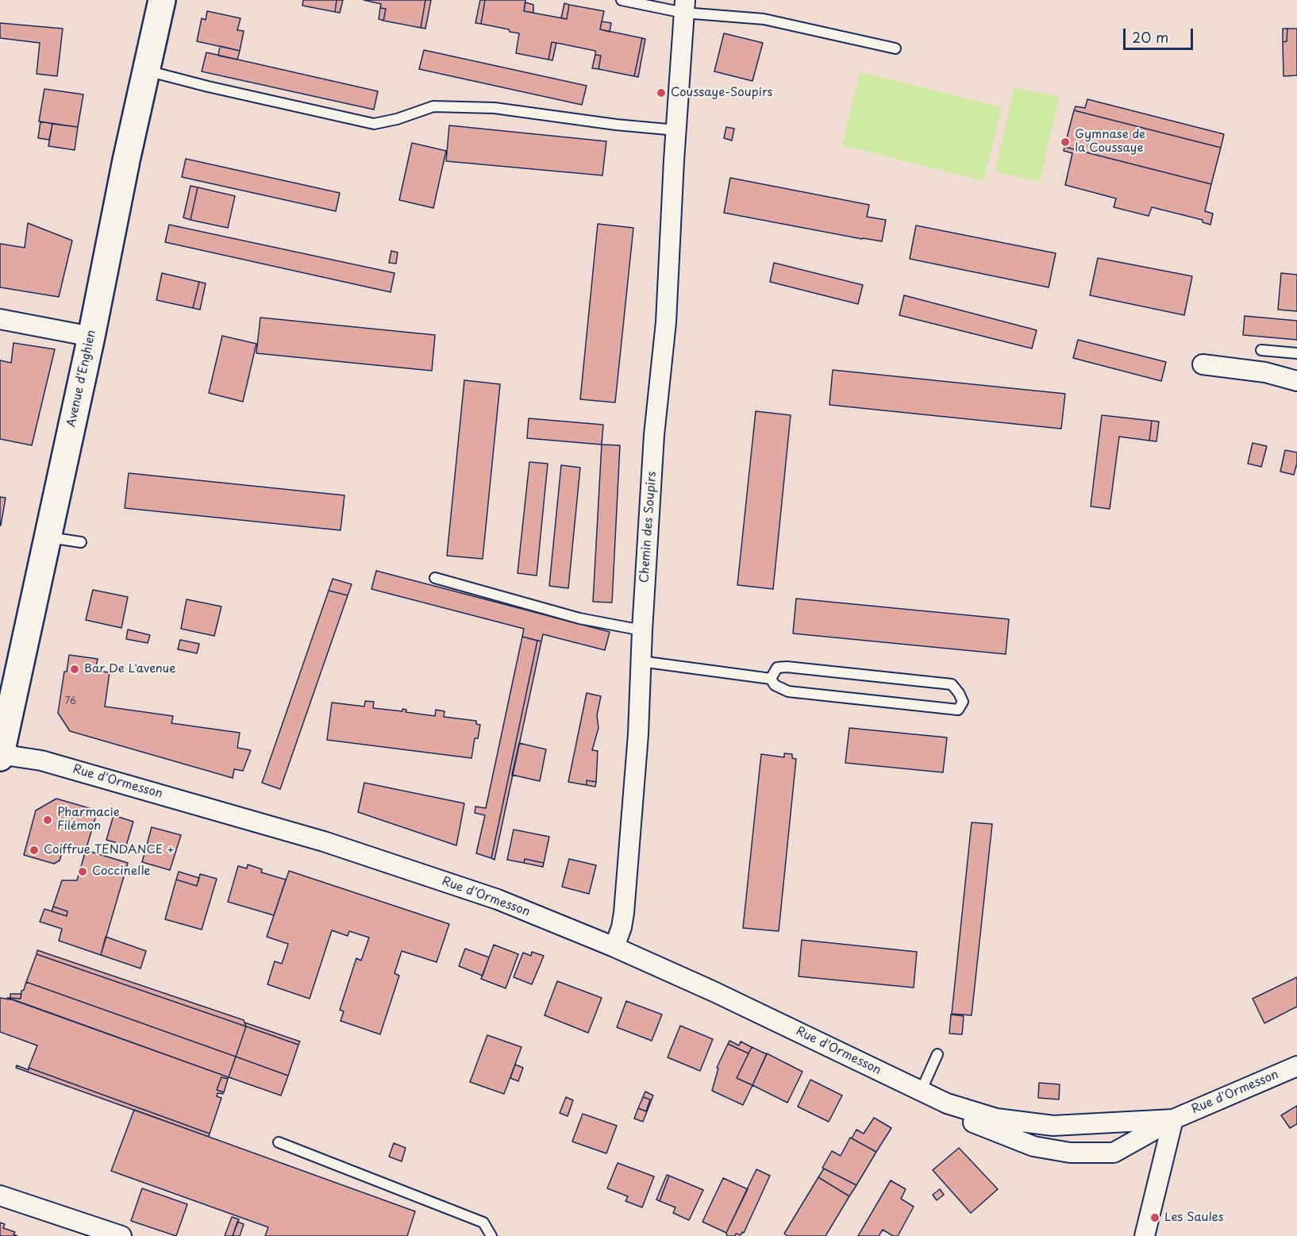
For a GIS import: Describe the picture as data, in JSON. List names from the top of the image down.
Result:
{
  "streets": {
    "main road": ["Avenue d'Enghien"],
    "street": ["Chemin des Soupirs", "Rue d'Ormesson"]
  },
  "crossings": [
    ["Avenue d'Enghien", "Rue d'Ormesson"],
    ["Chemin des Soupirs", "Rue d'Ormesson"]
  ],
  "places": [
    "Coussaye-Soupirs",
    "Gymnase de la Coussaye",
    "Bar De L'avenue",
    "Pharmacie Filémon",
    "Coiffrue TENDANCE +",
    "Coccinelle",
    "Les Saules"
  ],
  "house_numbers": ["76"],
  "scale_bar": "20 m"
}
